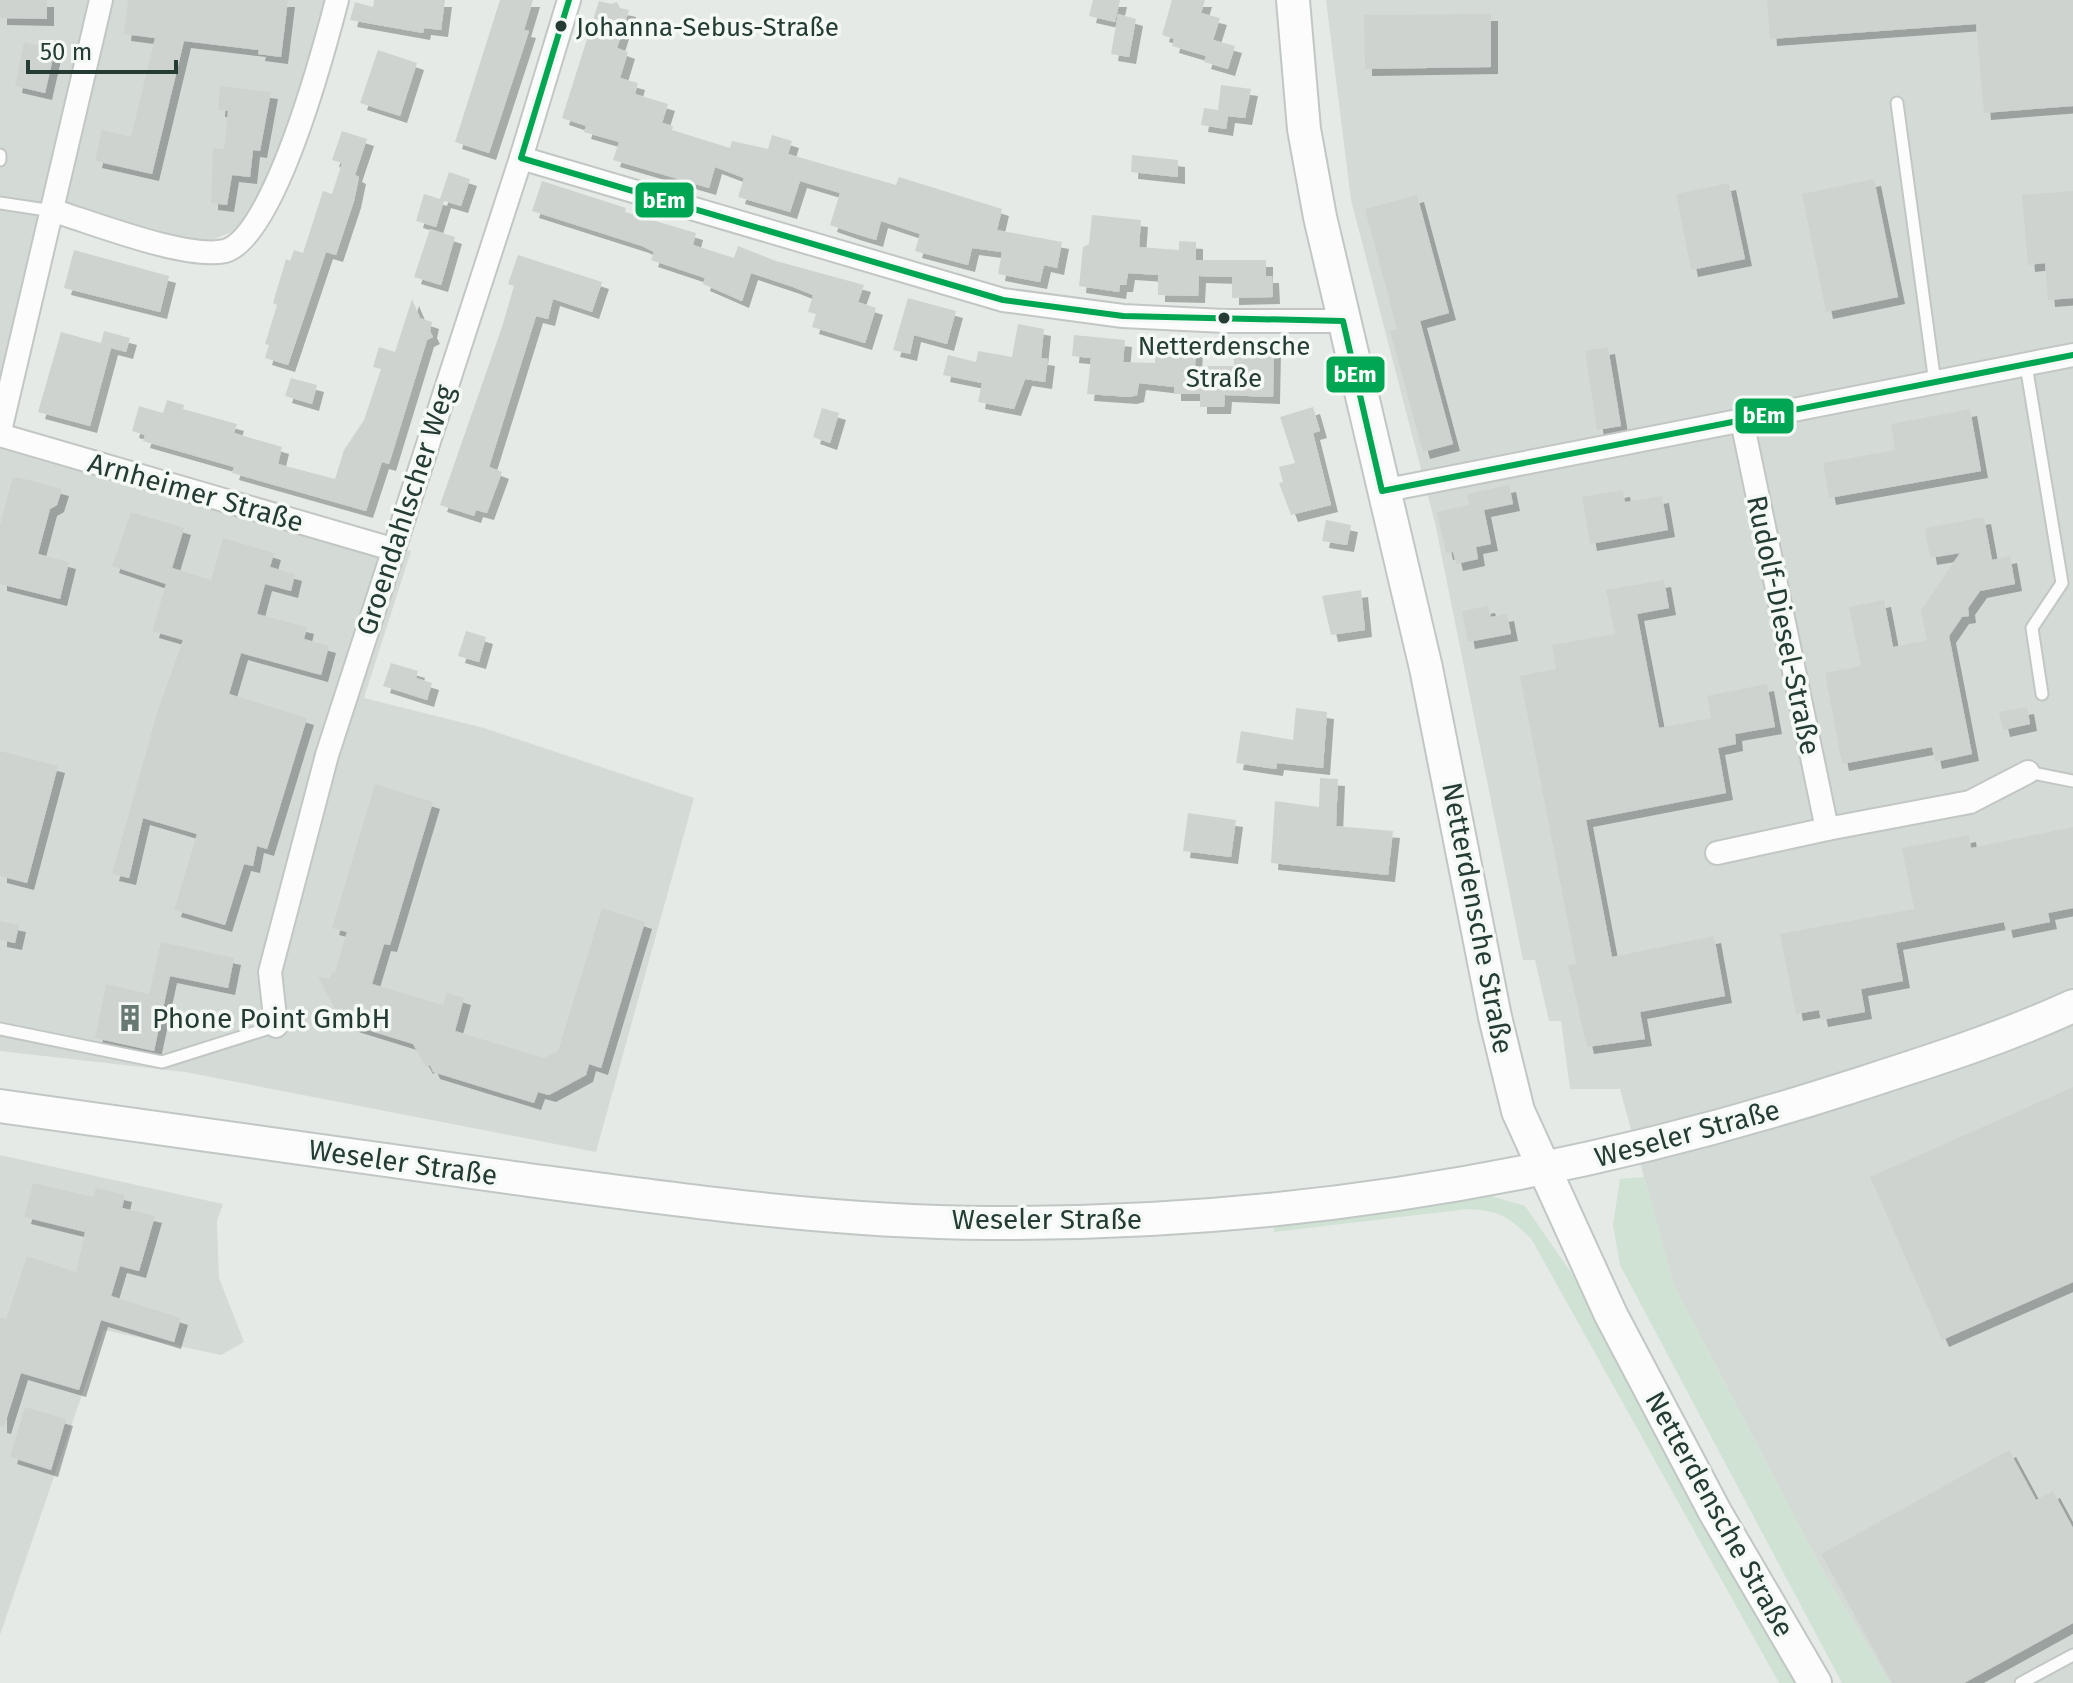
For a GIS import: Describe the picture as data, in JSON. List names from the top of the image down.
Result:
{
  "streets": {
    "main road": ["Netterdensche Straße", "Weseler Straße"],
    "street": ["Arnheimer Straße", "Groendahlscher Weg", "Rudolf-Diesel-Straße"]
  },
  "crossings": [
    ["Arnheimer Straße", "Groendahlscher Weg"],
    ["Netterdensche Straße", "Weseler Straße"]
  ],
  "places": {
    "other": ["Johanna-Sebus-Straße", "Netterdensche Straße"],
    "building": ["Phone Point GmbH"]
  },
  "lines": ["transit line bEm"],
  "scale_bar": "50 m"
}
